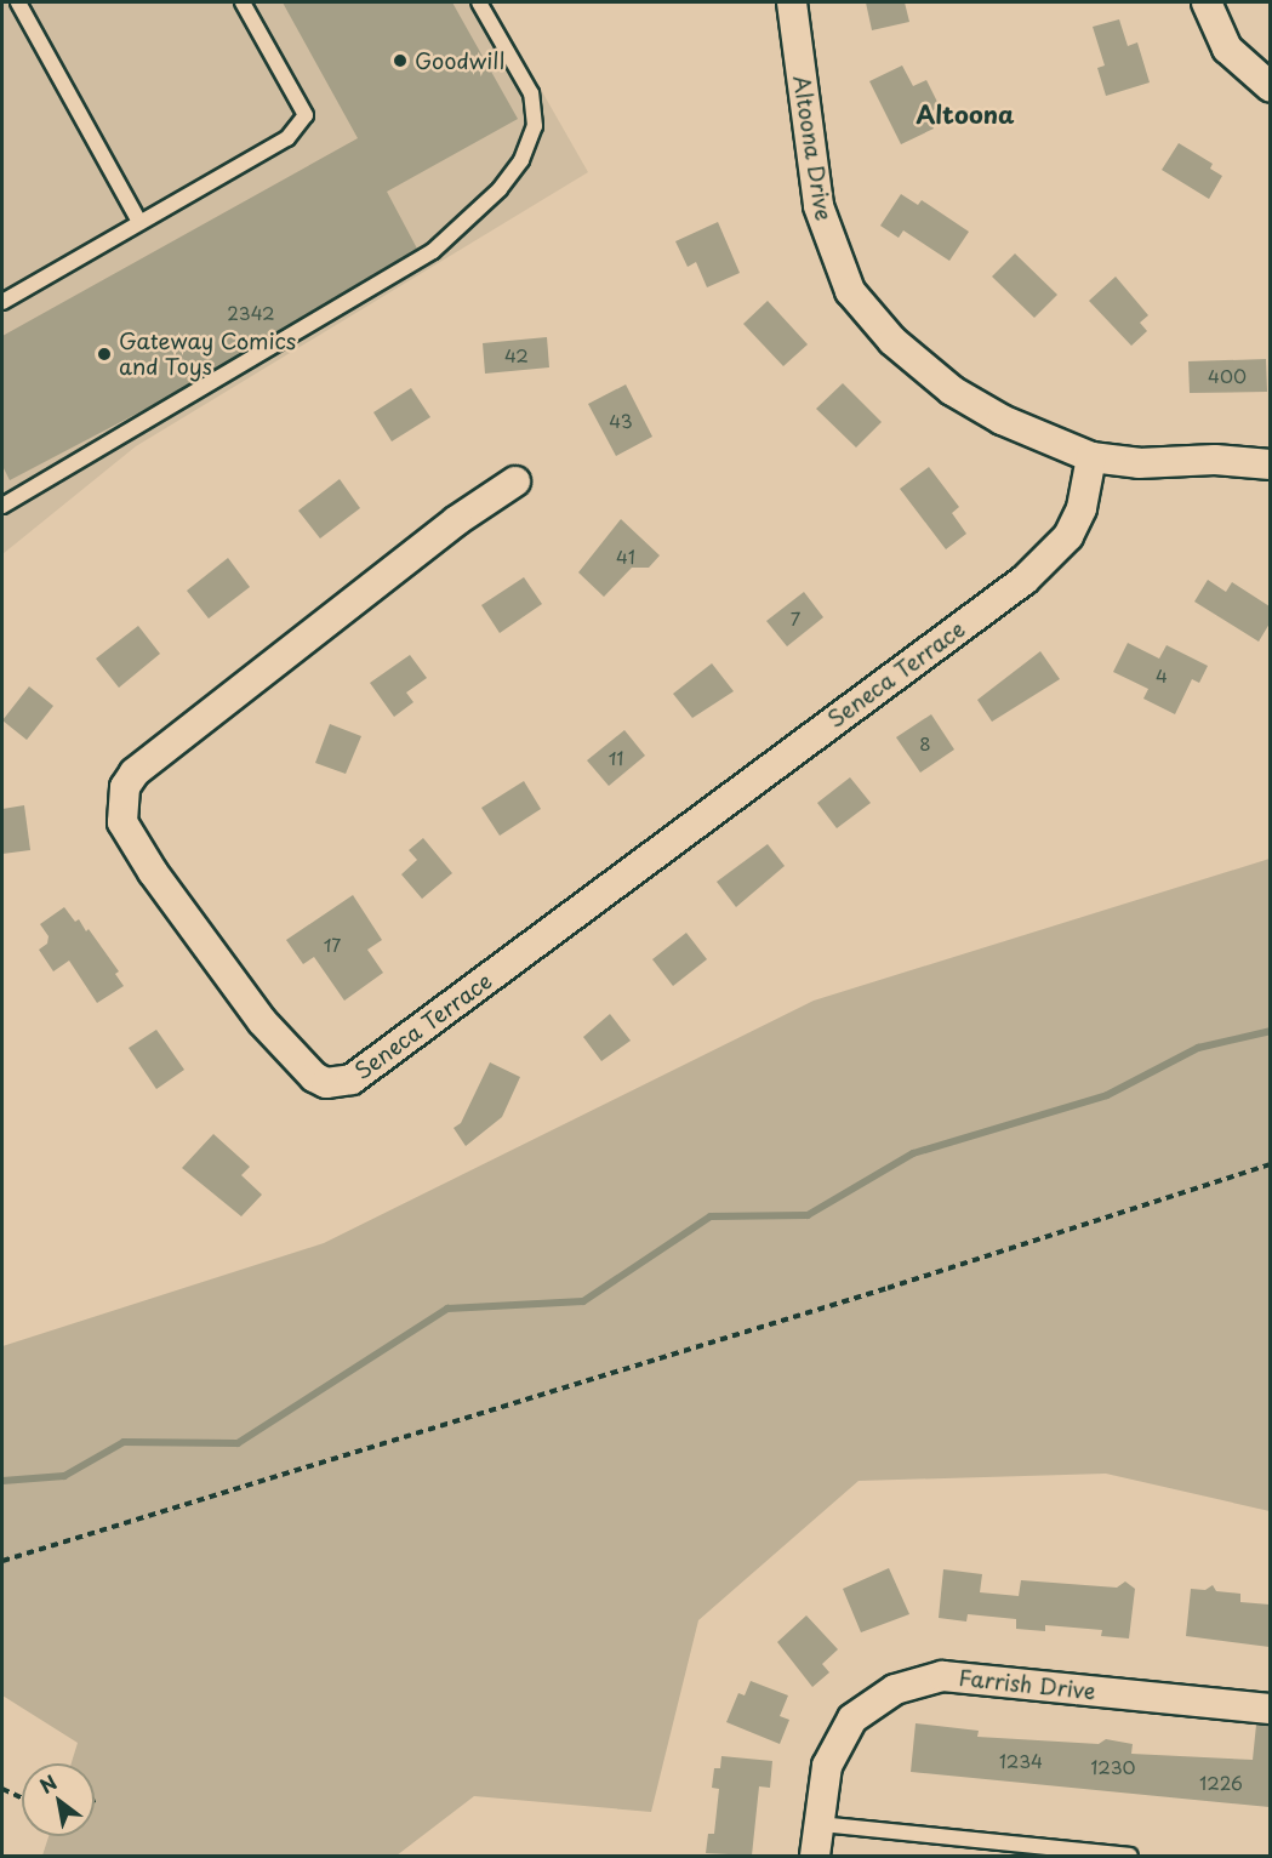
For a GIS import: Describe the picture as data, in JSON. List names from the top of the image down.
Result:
{
  "streets": {
    "street": ["Altoona Drive", "Seneca Terrace", "Farrish Drive"]
  },
  "crossings": [
    ["Altoona Drive", "Seneca Terrace"]
  ],
  "districts": ["Altoona"],
  "places": ["Goodwill", "Gateway Comics and Toys"],
  "house_numbers": [
    "2342",
    "42",
    "400",
    "43",
    "41",
    "7",
    "4",
    "8",
    "11",
    "17",
    "1234",
    "1230",
    "1226"
  ],
  "north": "top left"
}
